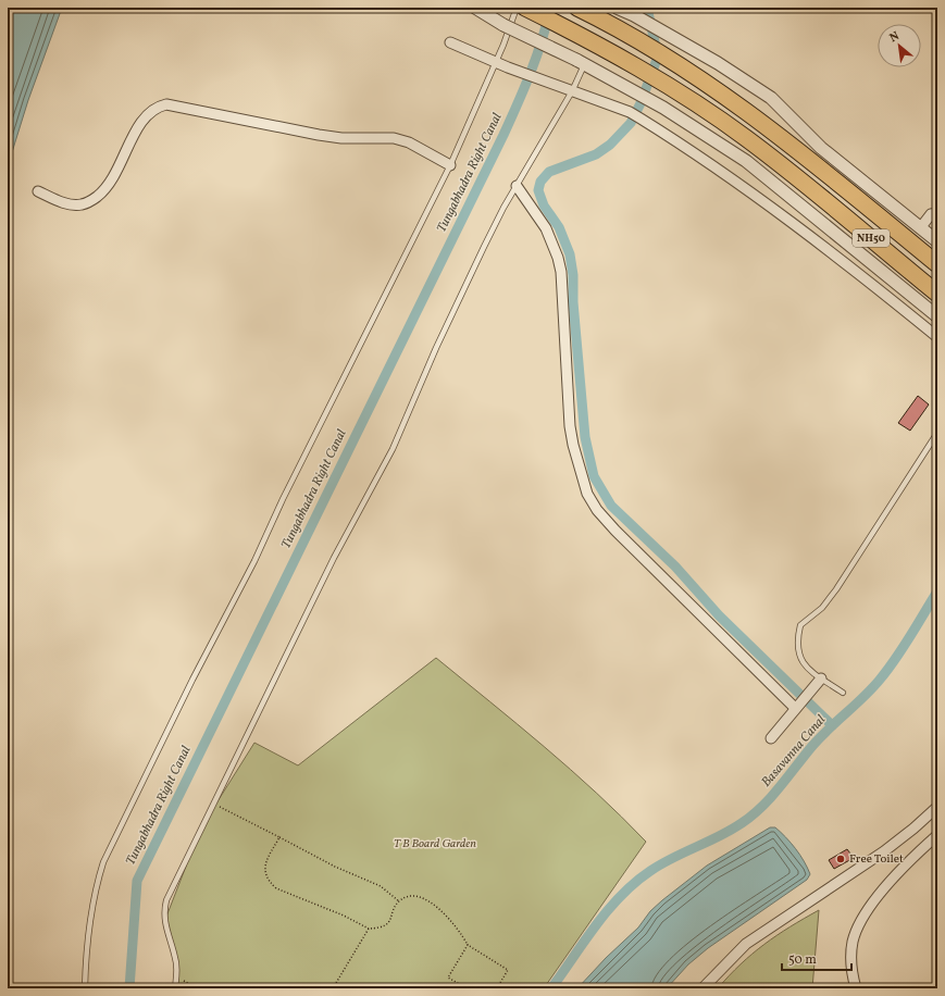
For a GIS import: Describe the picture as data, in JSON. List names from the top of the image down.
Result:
{
  "streets": {
    "highway": ["NH50"]
  },
  "water": ["Tungabhadra Right Canal", "Basavanna Canal"],
  "parks": ["T B Board Garden"],
  "places": ["Free Toilet"],
  "scale_bar": "50 m",
  "north": "top left"
}
